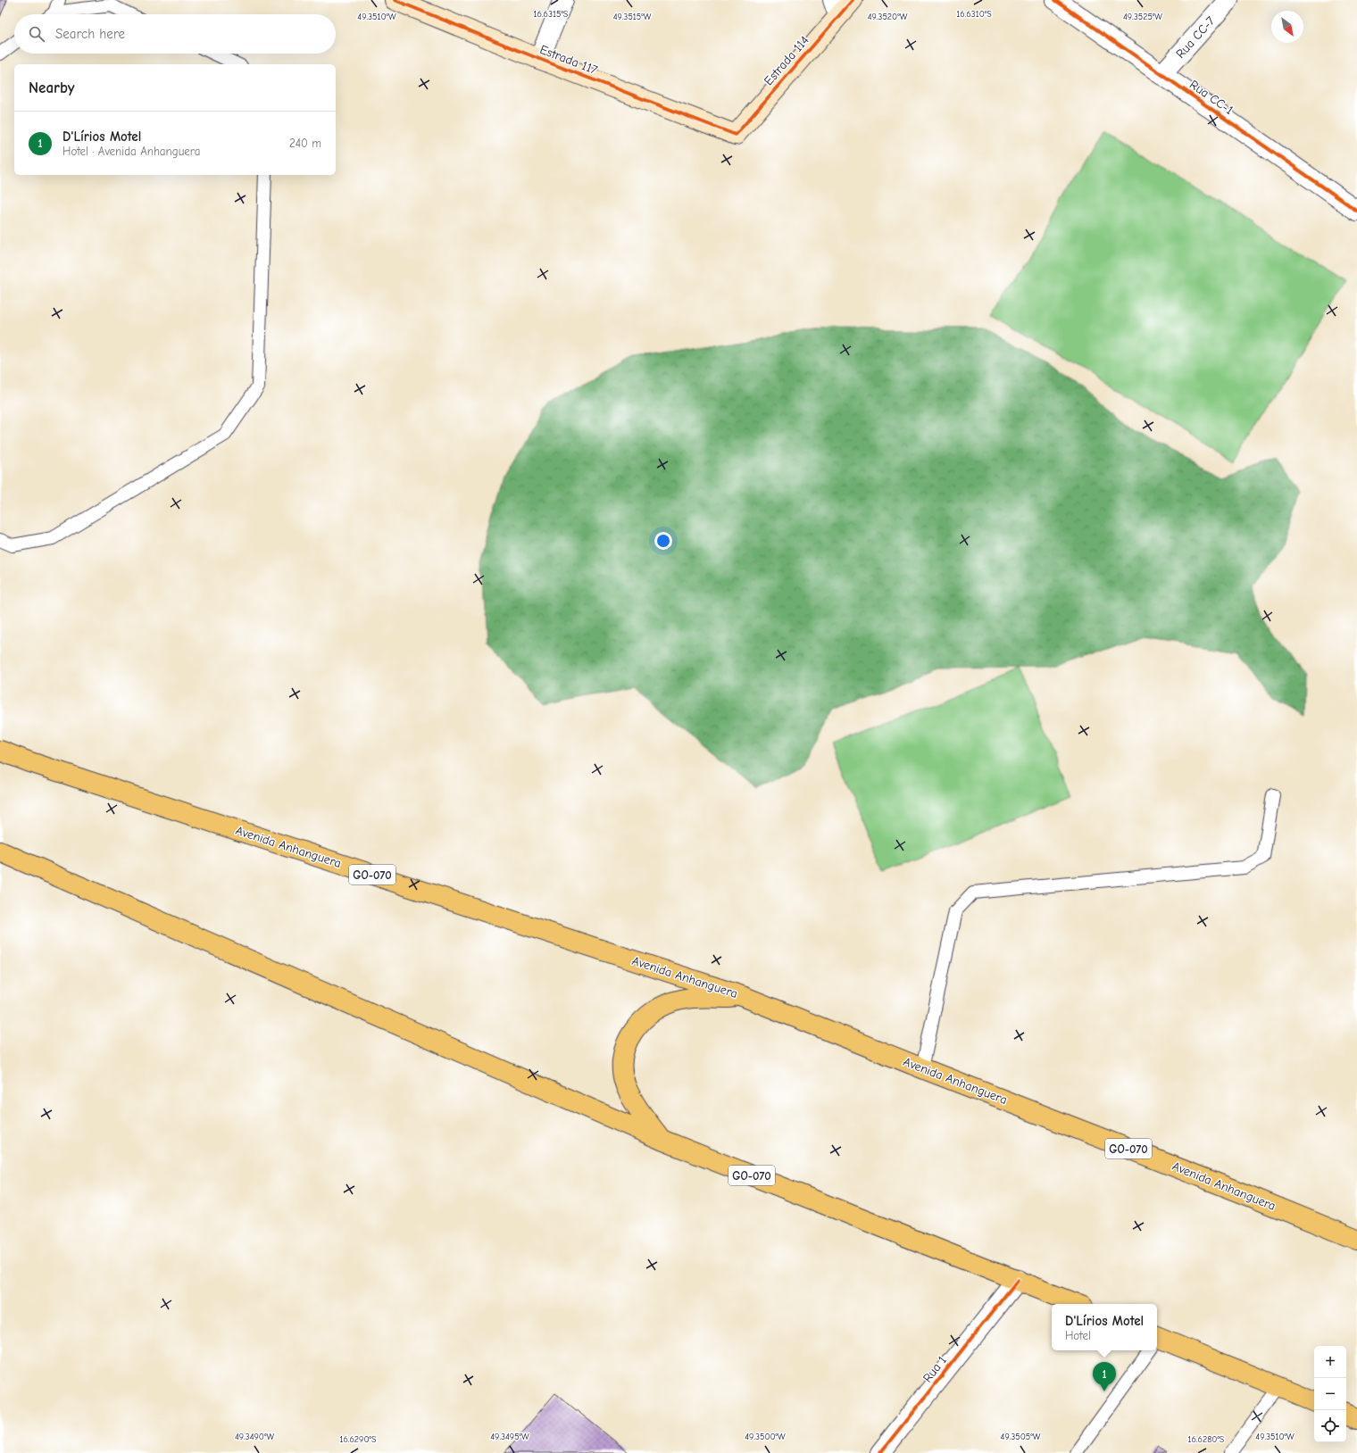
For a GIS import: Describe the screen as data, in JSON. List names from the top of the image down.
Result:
{
  "streets": {
    "highway": ["Avenida Anhanguera", "GO-070"],
    "street": [
      "Rua CC-7",
      "Estrada 117",
      "Estrada 114",
      "Rua CC-1",
      "Rua 1"
    ]
  },
  "crossings": [
    ["Rua CC-7", "Rua CC-1"],
    ["Estrada 117", "Estrada 114"],
    ["GO-070", "Rua 1"]
  ],
  "north": "bottom right",
  "page": {
    "search": "Search here",
    "heading": "Nearby",
    "list": [
      {
        "mark": "1",
        "name": "D'Lírios Motel",
        "note": "Hotel · Avenida Anhanguera",
        "value": "240 m"
      }
    ],
    "popup": ["D'Lírios Motel", "Hotel"],
    "map_buttons": ["+", "−"],
    "pins": "1"
  },
  "coordinates": [
    "16.6315°S",
    "16.6310°S",
    "49.3510°W",
    "49.3515°W",
    "49.3520°W",
    "49.3525°W",
    "49.3490°W",
    "49.3495°W",
    "49.3500°W",
    "49.3505°W",
    "16.6290°S",
    "16.6280°S"
  ]
}
